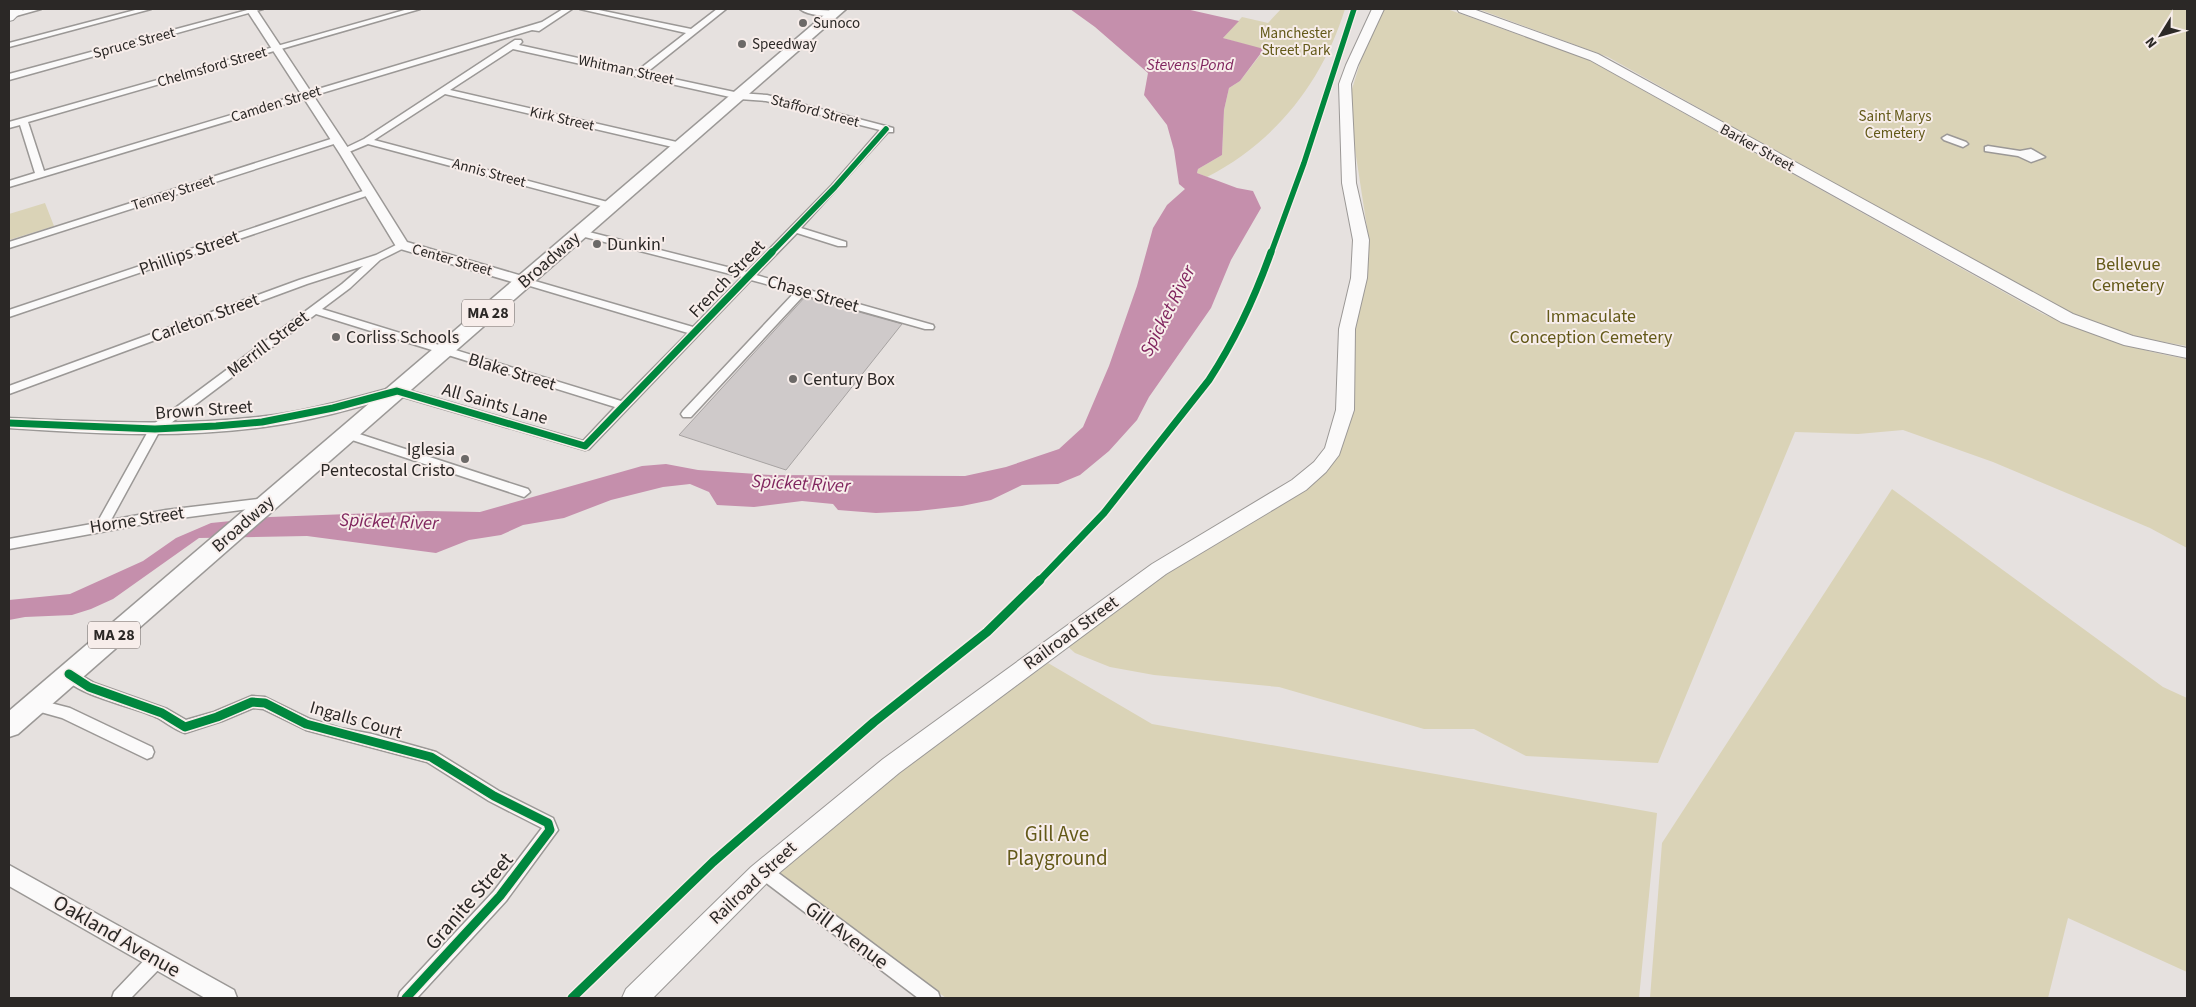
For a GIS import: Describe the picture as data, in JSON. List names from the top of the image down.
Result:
{
  "streets": {
    "main road": [
      "Barker Street",
      "Broadway",
      "MA 28",
      "Railroad Street"
    ],
    "street": [
      "Spruce Street",
      "Chelmsford Street",
      "Whitman Street",
      "Camden Street",
      "Stafford Street",
      "Kirk Street",
      "Annis Street",
      "Tenney Street",
      "Phillips Street",
      "Center Street",
      "French Street",
      "Chase Street",
      "Carleton Street",
      "Merrill Street",
      "Blake Street",
      "All Saints Lane",
      "Brown Street",
      "Horne Street",
      "Ingalls Court",
      "Granite Street",
      "Gill Avenue",
      "Oakland Avenue"
    ]
  },
  "crossings": [
    ["Spruce Street", "Center Street"],
    ["Chelmsford Street", "Center Street"],
    ["Whitman Street", "Stafford Street"],
    ["Whitman Street", "Broadway"],
    ["Camden Street", "Center Street"],
    ["Stafford Street", "Broadway"],
    ["Stafford Street", "French Street"],
    ["Kirk Street", "Broadway"],
    ["Annis Street", "Broadway"],
    ["Tenney Street", "Center Street"],
    ["Phillips Street", "Center Street"],
    ["Center Street", "Broadway"],
    ["Center Street", "French Street"],
    ["Center Street", "Carleton Street"],
    ["Broadway", "Chase Street"],
    ["Broadway", "Blake Street"],
    ["Broadway", "All Saints Lane"],
    ["Broadway", "Brown Street"],
    ["Broadway", "Horne Street"],
    ["Broadway", "Ingalls Court"],
    ["French Street", "Chase Street"],
    ["French Street", "Blake Street"],
    ["French Street", "All Saints Lane"],
    ["Carleton Street", "Merrill Street"],
    ["Merrill Street", "Blake Street"],
    ["Merrill Street", "Brown Street"],
    ["All Saints Lane", "Brown Street"],
    ["Railroad Street", "Gill Avenue"],
    ["Ingalls Court", "Granite Street"]
  ],
  "water": ["Stevens Pond", "Spicket River"],
  "parks": [
    "Manchester Street Park",
    "Saint Marys Cemetery",
    "Bellevue Cemetery",
    "Immaculate Conception Cemetery",
    "Gill Ave Playground"
  ],
  "places": [
    "Sunoco",
    "Speedway",
    "Dunkin'",
    "Corliss Schools",
    "Century Box",
    "Iglesia Pentecostal Cristo"
  ],
  "north": "bottom left"
}
